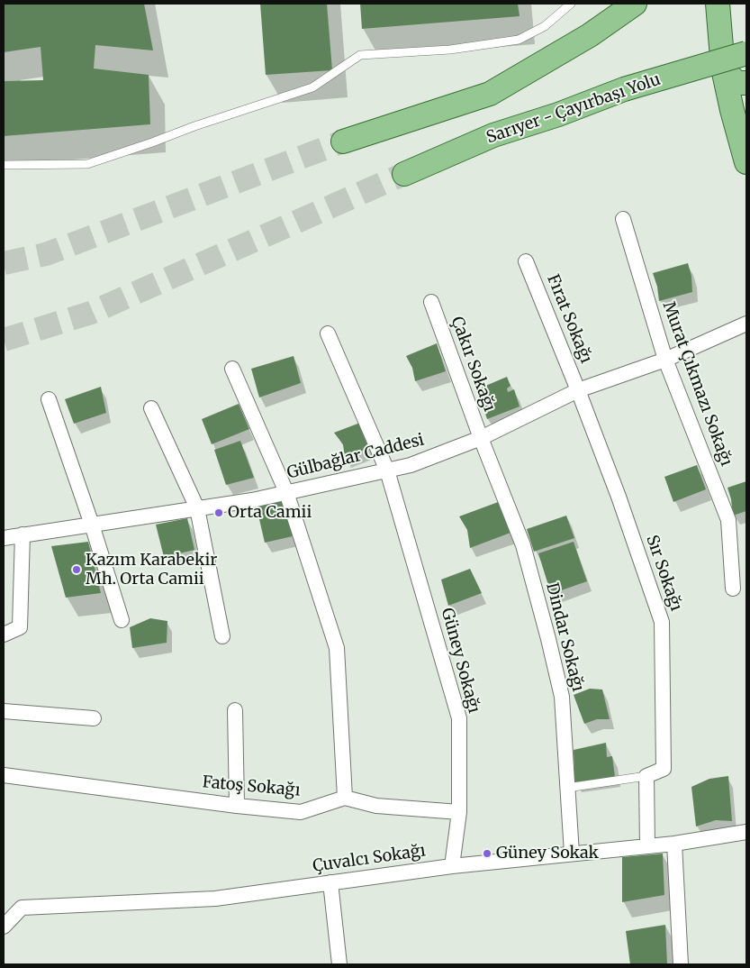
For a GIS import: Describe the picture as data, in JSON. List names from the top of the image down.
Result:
{
  "streets": {
    "main road": ["Sarıyer - Çayırbaşı Yolu"],
    "street": [
      "Fırat Sokağı",
      "Çakır Sokağı",
      "Murat Çıkmazı Sokağı",
      "Gülbağlar Caddesi",
      "Sır Sokağı",
      "Dindar Sokağı",
      "Güney Sokağı",
      "Fatoş Sokağı",
      "Çuvalcı Sokağı"
    ]
  },
  "crossings": [
    ["Fırat Sokağı", "Gülbağlar Caddesi"],
    ["Fırat Sokağı", "Sır Sokağı"],
    ["Çakır Sokağı", "Gülbağlar Caddesi"],
    ["Çakır Sokağı", "Dindar Sokağı"],
    ["Murat Çıkmazı Sokağı", "Gülbağlar Caddesi"],
    ["Gülbağlar Caddesi", "Sır Sokağı"],
    ["Gülbağlar Caddesi", "Dindar Sokağı"],
    ["Gülbağlar Caddesi", "Güney Sokağı"],
    ["Dindar Sokağı", "Çuvalcı Sokağı"],
    ["Güney Sokağı", "Çuvalcı Sokağı"]
  ],
  "places": ["Orta Camii", "Kazım Karabekir Mh. Orta Camii", "Güney Sokak"]
}
